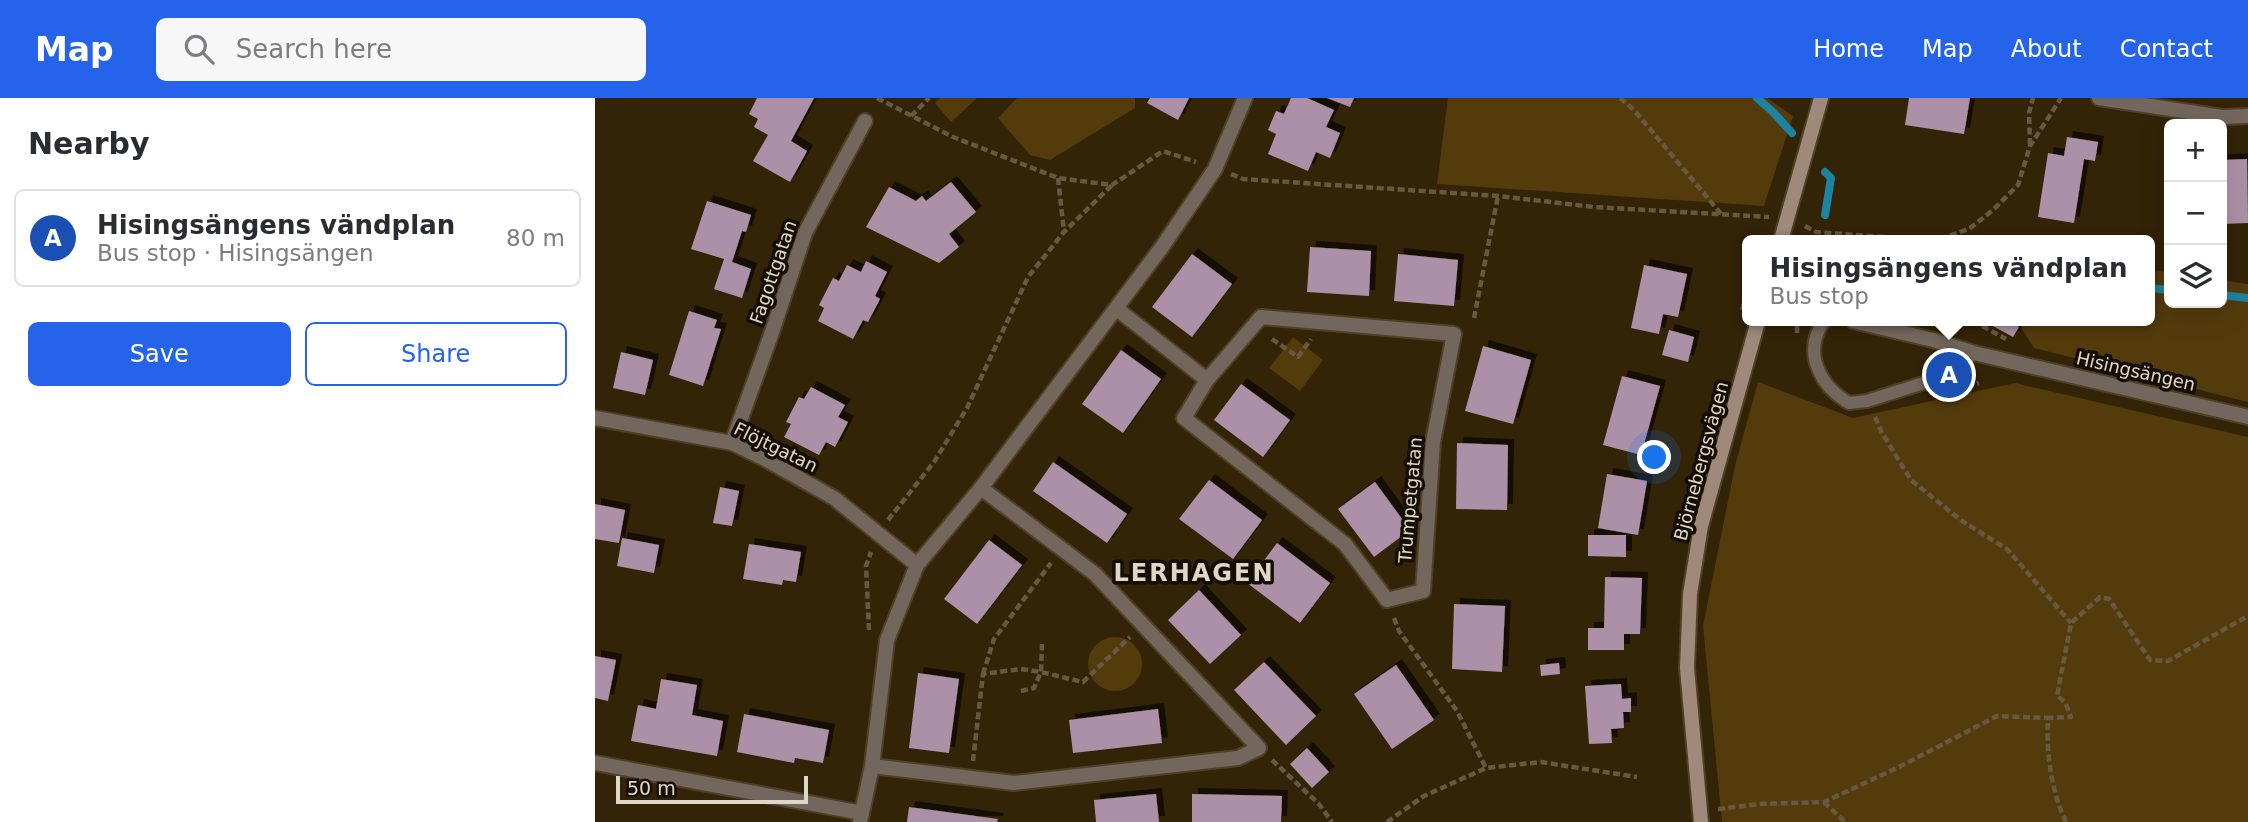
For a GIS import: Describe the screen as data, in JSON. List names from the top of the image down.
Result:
{
  "streets": {
    "street": [
      "Fagottgatan",
      "Hisingsängen",
      "Flöjtgatan",
      "Björnebergsvägen",
      "Trumpetgatan"
    ]
  },
  "crossings": [
    ["Fagottgatan", "Flöjtgatan"]
  ],
  "districts": ["LERHAGEN"],
  "scale_bar": "50 m",
  "page": {
    "header": "Map",
    "search": "Search here",
    "nav": [
      "Home",
      "Map",
      "About",
      "Contact"
    ],
    "heading": "Nearby",
    "map_buttons": ["+", "−"],
    "list": [
      {
        "mark": "A",
        "name": "Hisingsängens vändplan",
        "note": "Bus stop · Hisingsängen",
        "value": "80 m"
      }
    ],
    "popup": ["Hisingsängens vändplan", "Bus stop"],
    "buttons": ["Save", "Share"],
    "pins": "A",
    "scale": "50 m"
  }
}
